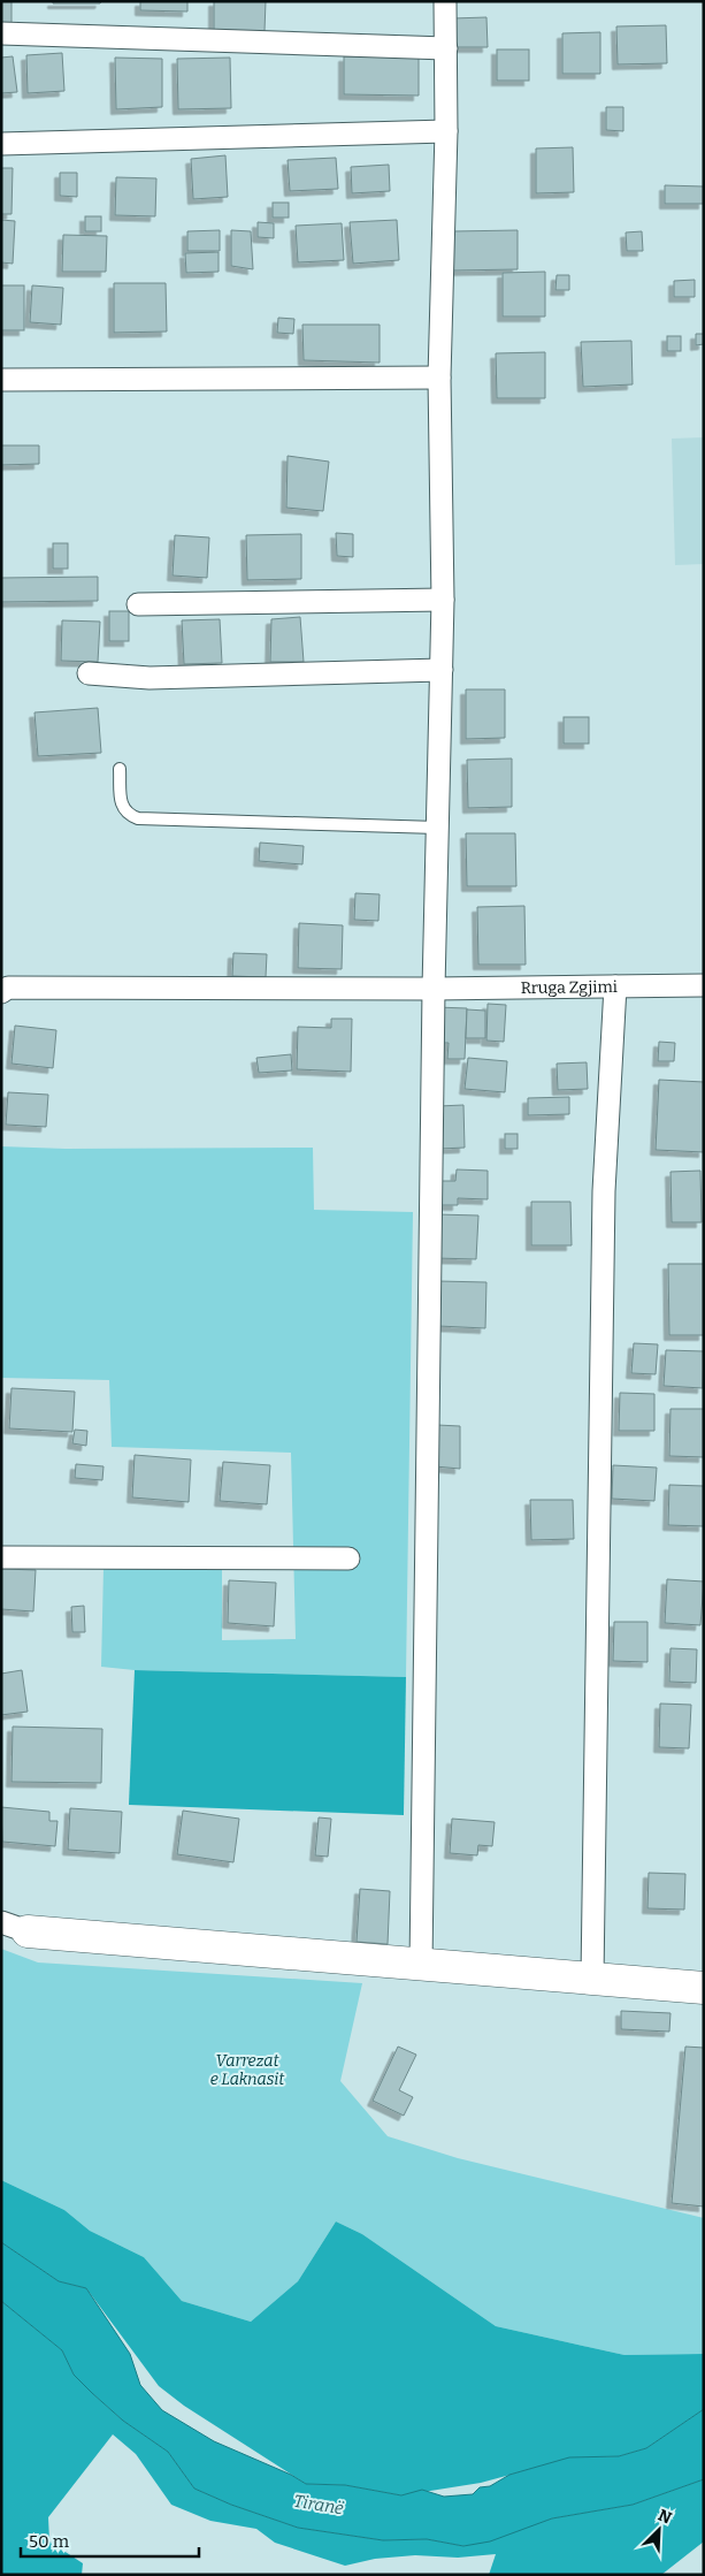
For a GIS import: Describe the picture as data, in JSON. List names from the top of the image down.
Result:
{
  "streets": {
    "street": ["Rruga Zgjimi"]
  },
  "water": ["Tiranë"],
  "parks": ["Varrezat e Laknasit"],
  "scale_bar": "50 m",
  "north": "top right"
}
